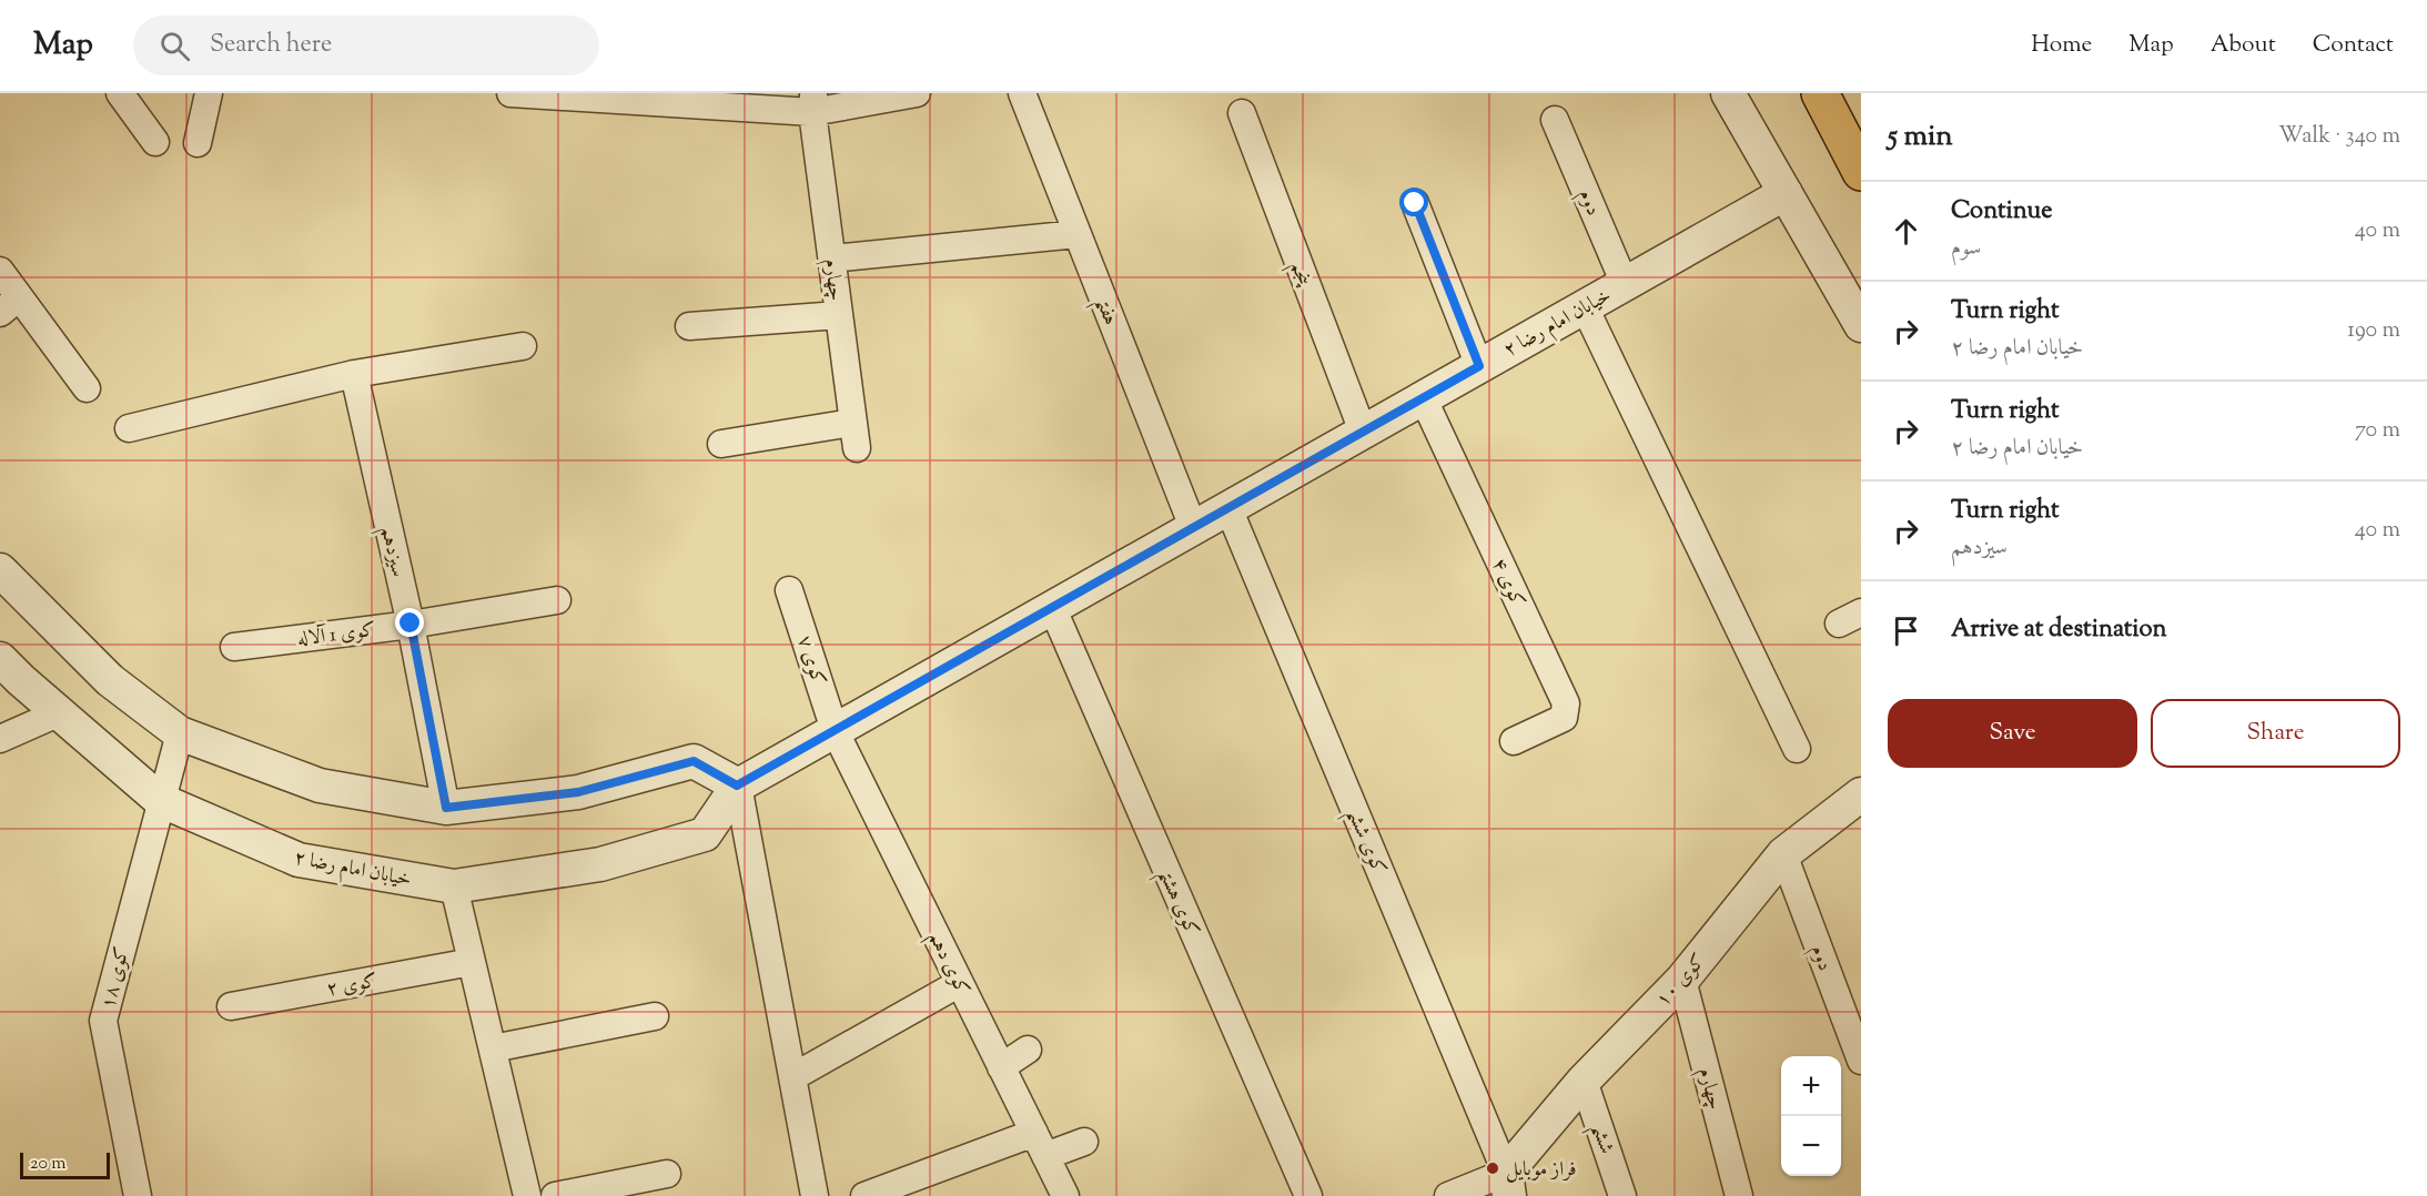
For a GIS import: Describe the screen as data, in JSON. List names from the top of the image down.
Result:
{
  "streets": {
    "street": [
      "دوم",
      "پنجم",
      "چهارم",
      "هفتم",
      "خیابان امام رضا ۲",
      "سیزدهم",
      "کوی ۴",
      "کوی 1 آلاله",
      "کوی ۷",
      "کوی ششم",
      "کوی هشتم",
      "کوی دهم",
      "کوی ۱۸",
      "کوی ۱۰",
      "کوی ۲",
      "ششم"
    ]
  },
  "crossings": [
    ["دوم", "خیابان امام رضا ۲"],
    ["دوم", "کوی ۱۰"],
    ["پنجم", "خیابان امام رضا ۲"],
    ["چهارم", "کوی ۱۰"],
    ["هفتم", "خیابان امام رضا ۲"],
    ["خیابان امام رضا ۲", "کوی ۴"],
    ["خیابان امام رضا ۲", "کوی ۷"],
    ["خیابان امام رضا ۲", "کوی ششم"],
    ["خیابان امام رضا ۲", "کوی هشتم"],
    ["خیابان امام رضا ۲", "کوی دهم"],
    ["خیابان امام رضا ۲", "کوی ۱۸"],
    ["سیزدهم", "کوی 1 آلاله"],
    ["کوی ۷", "کوی دهم"],
    ["کوی ششم", "کوی ۱۰"],
    ["کوی ۱۰", "ششم"]
  ],
  "places": ["فراز موبایل"],
  "scale_bar": "20 m",
  "page": {
    "header": "Map",
    "search": "Search here",
    "nav": [
      "Home",
      "Map",
      "About",
      "Contact"
    ],
    "heading": ["5 min", "Walk · 340 m"],
    "list": [
      ["Continue", "سوم", "40 m"],
      ["Turn right", "خیابان امام رضا ۲", "190 m"],
      ["Turn right", "خیابان امام رضا ۲", "70 m"],
      ["Turn right", "سیزدهم", "40 m"],
      "Arrive at destination"
    ],
    "buttons": ["Save", "Share"],
    "map_buttons": ["+", "−"],
    "scale": "20 m"
  }
}
